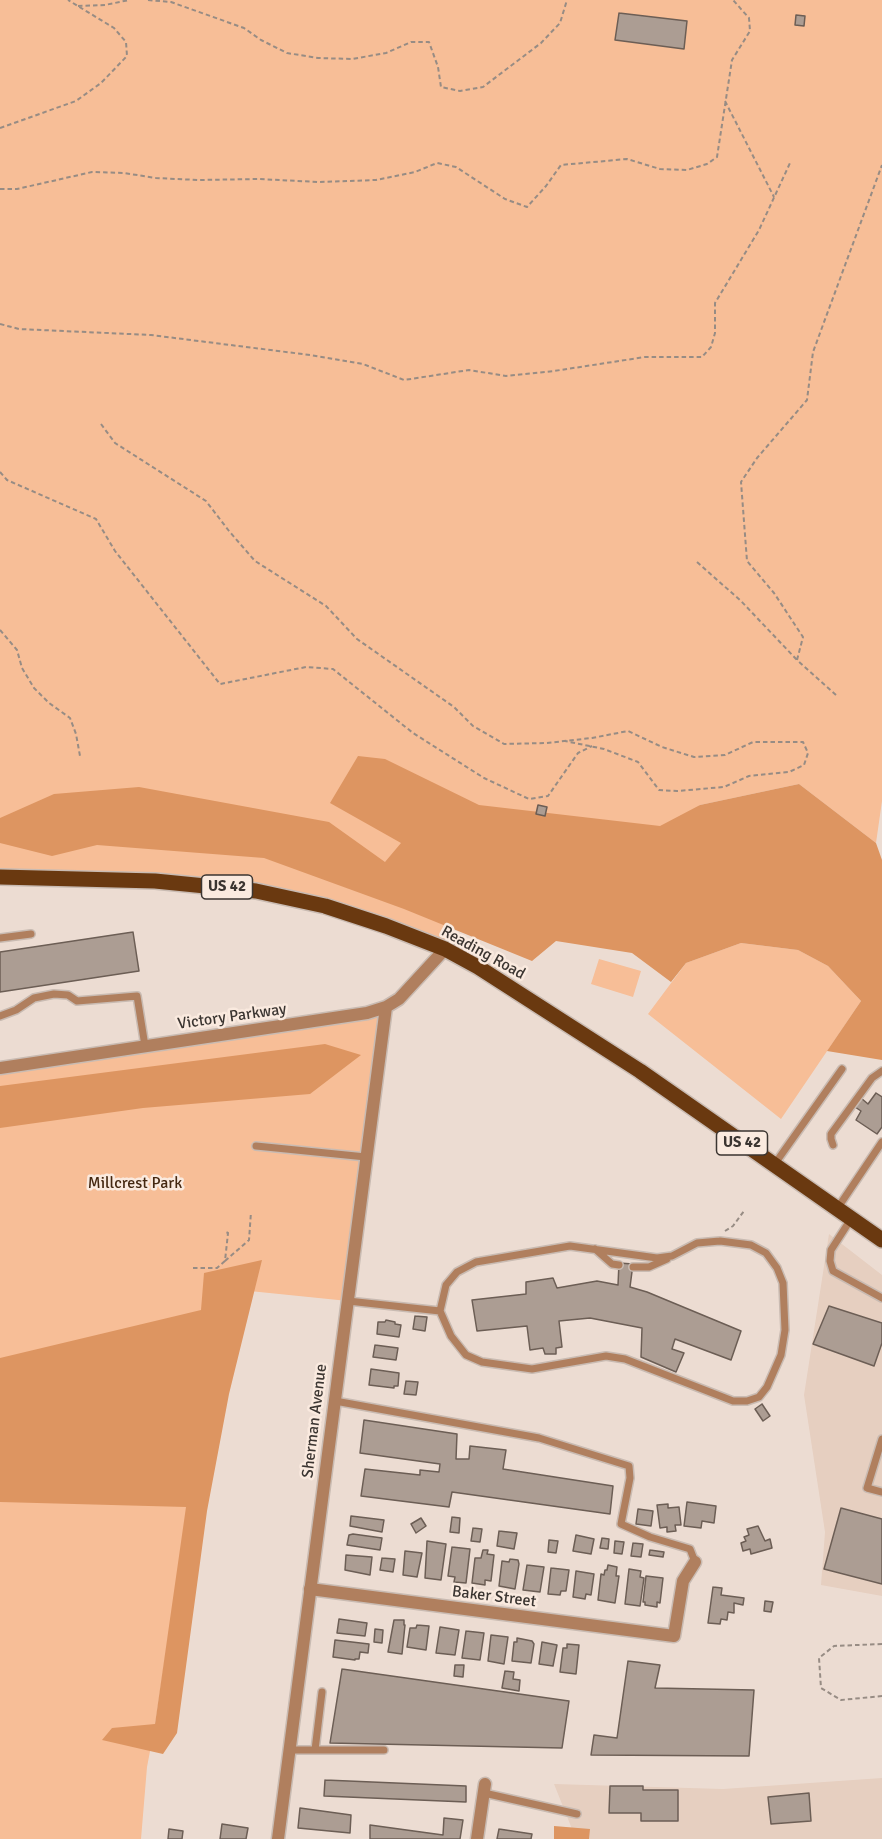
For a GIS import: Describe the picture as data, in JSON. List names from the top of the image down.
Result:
{
  "streets": {
    "main road": ["US 42", "Reading Road"],
    "street": ["Victory Parkway", "Sherman Avenue", "Baker Street"]
  },
  "crossings": [
    ["Reading Road", "Victory Parkway"],
    ["Victory Parkway", "Sherman Avenue"],
    ["Sherman Avenue", "Baker Street"]
  ],
  "parks": ["Millcrest Park"]
}
